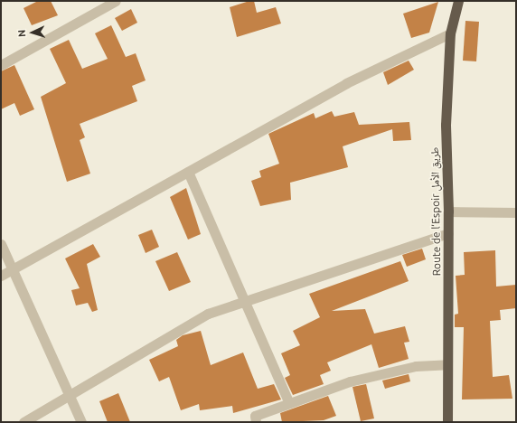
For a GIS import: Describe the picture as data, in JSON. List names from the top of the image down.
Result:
{
  "streets": {
    "highway": ["Route de l’Espoir طريق الأمل"]
  },
  "north": "left"
}
